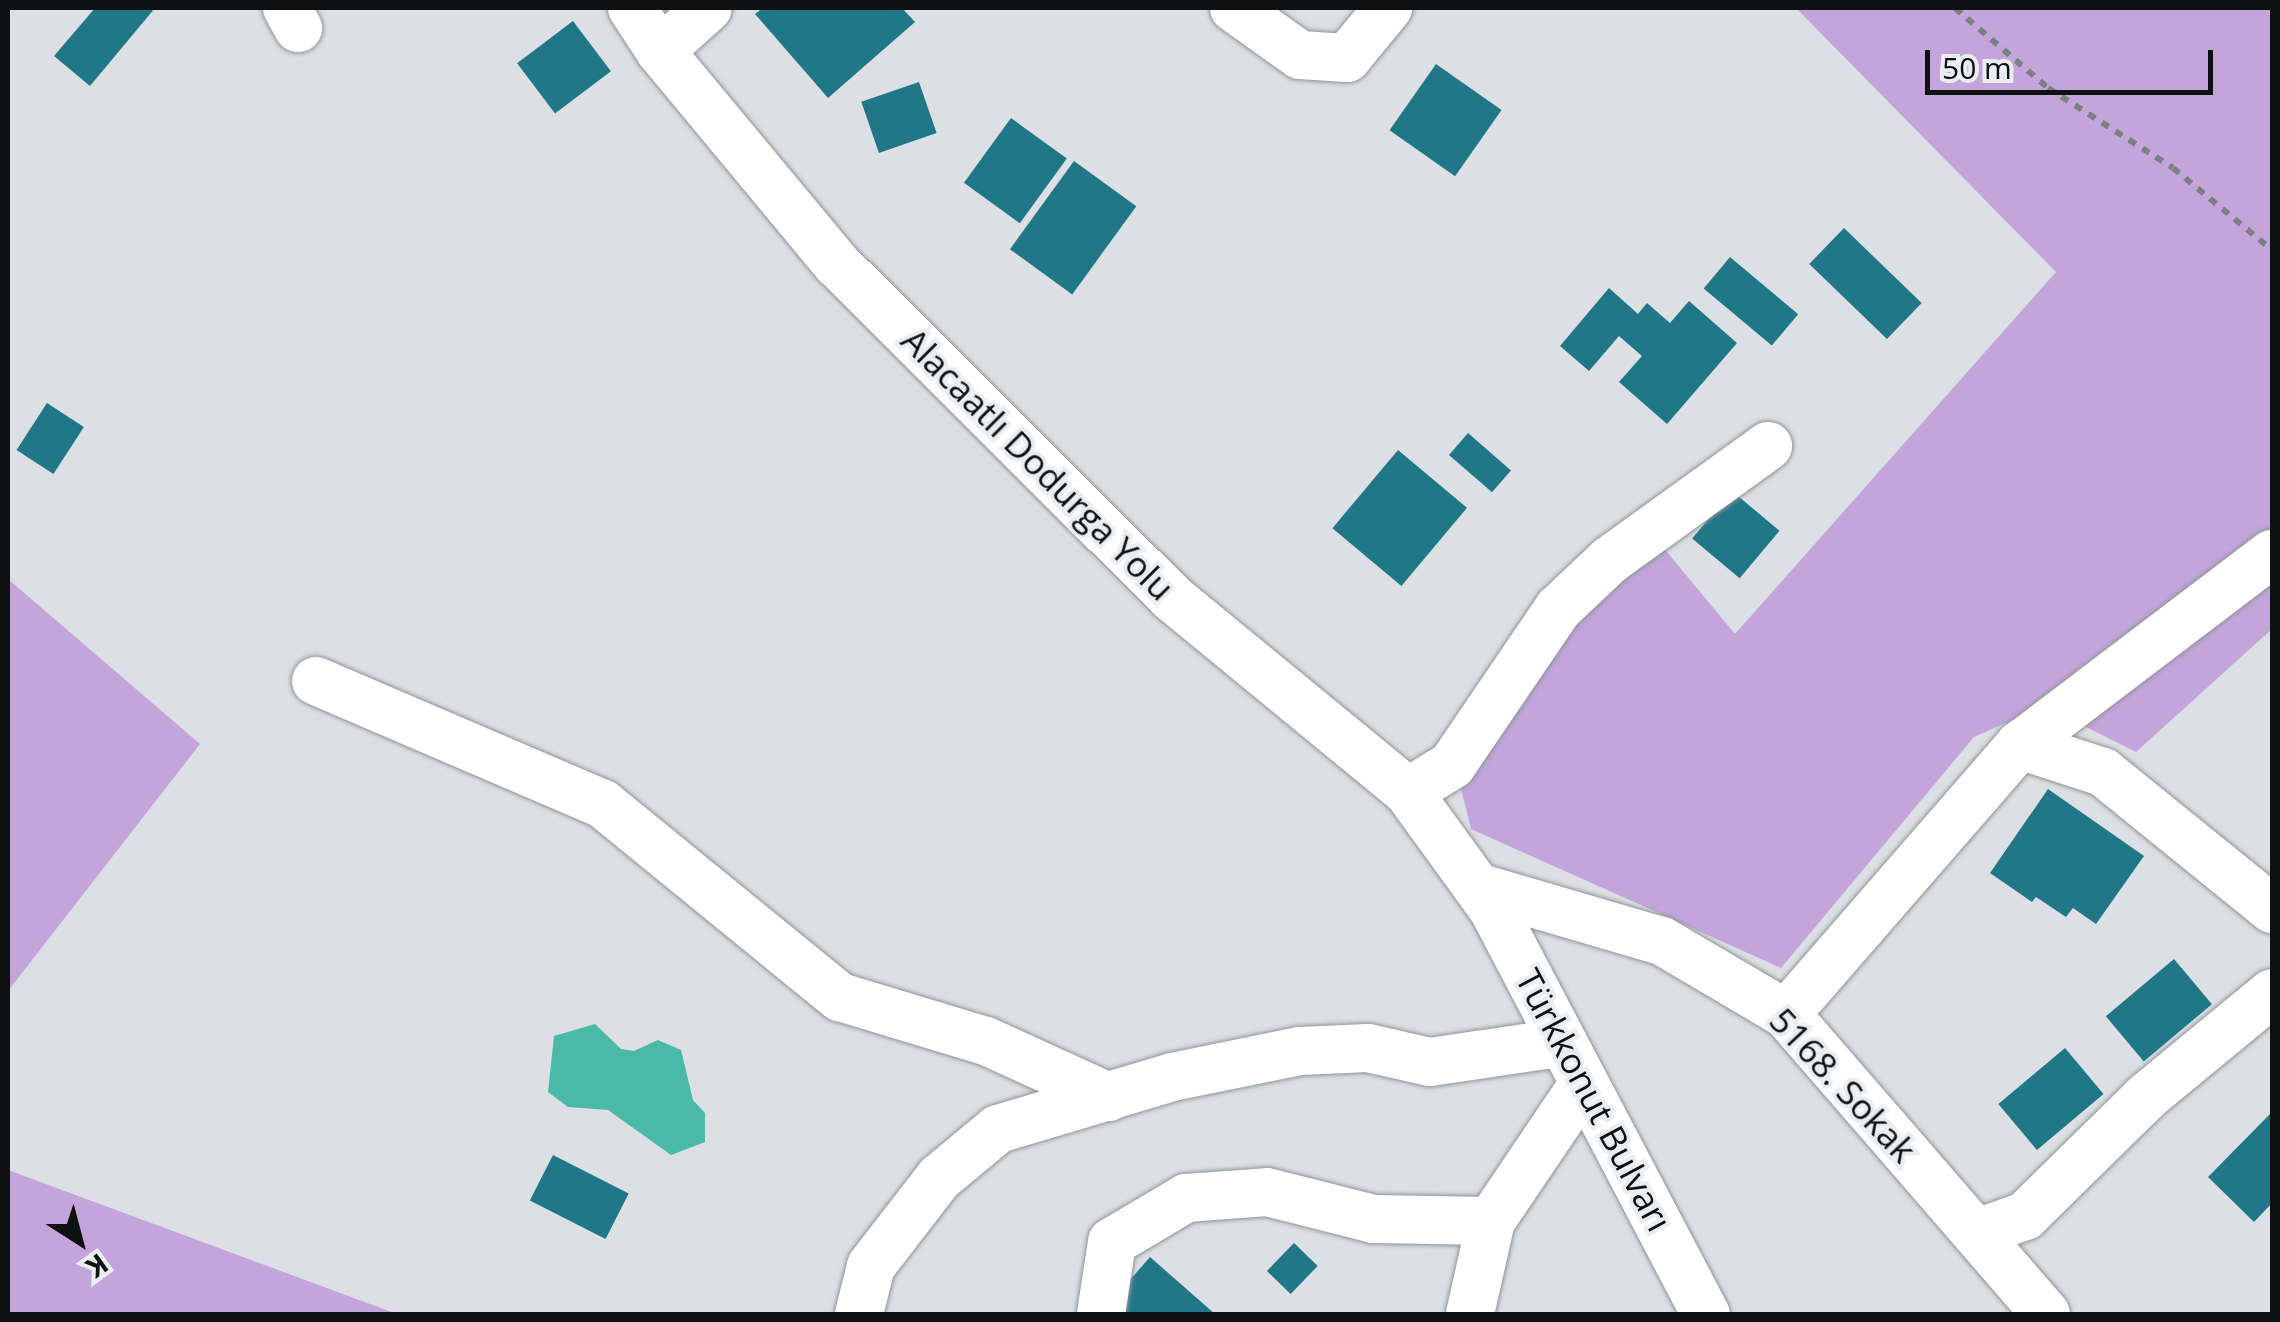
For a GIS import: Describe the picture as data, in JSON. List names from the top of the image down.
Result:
{
  "streets": {
    "street": ["Alacaatlı Dodurga Yolu", "5168. Sokak", "Türkkonut Bulvarı"]
  },
  "crossings": [
    ["Alacaatlı Dodurga Yolu", "5168. Sokak"],
    ["Alacaatlı Dodurga Yolu", "Türkkonut Bulvarı"],
    ["5168. Sokak", "Türkkonut Bulvarı"]
  ],
  "scale_bar": "50 m",
  "north": "bottom right"
}
